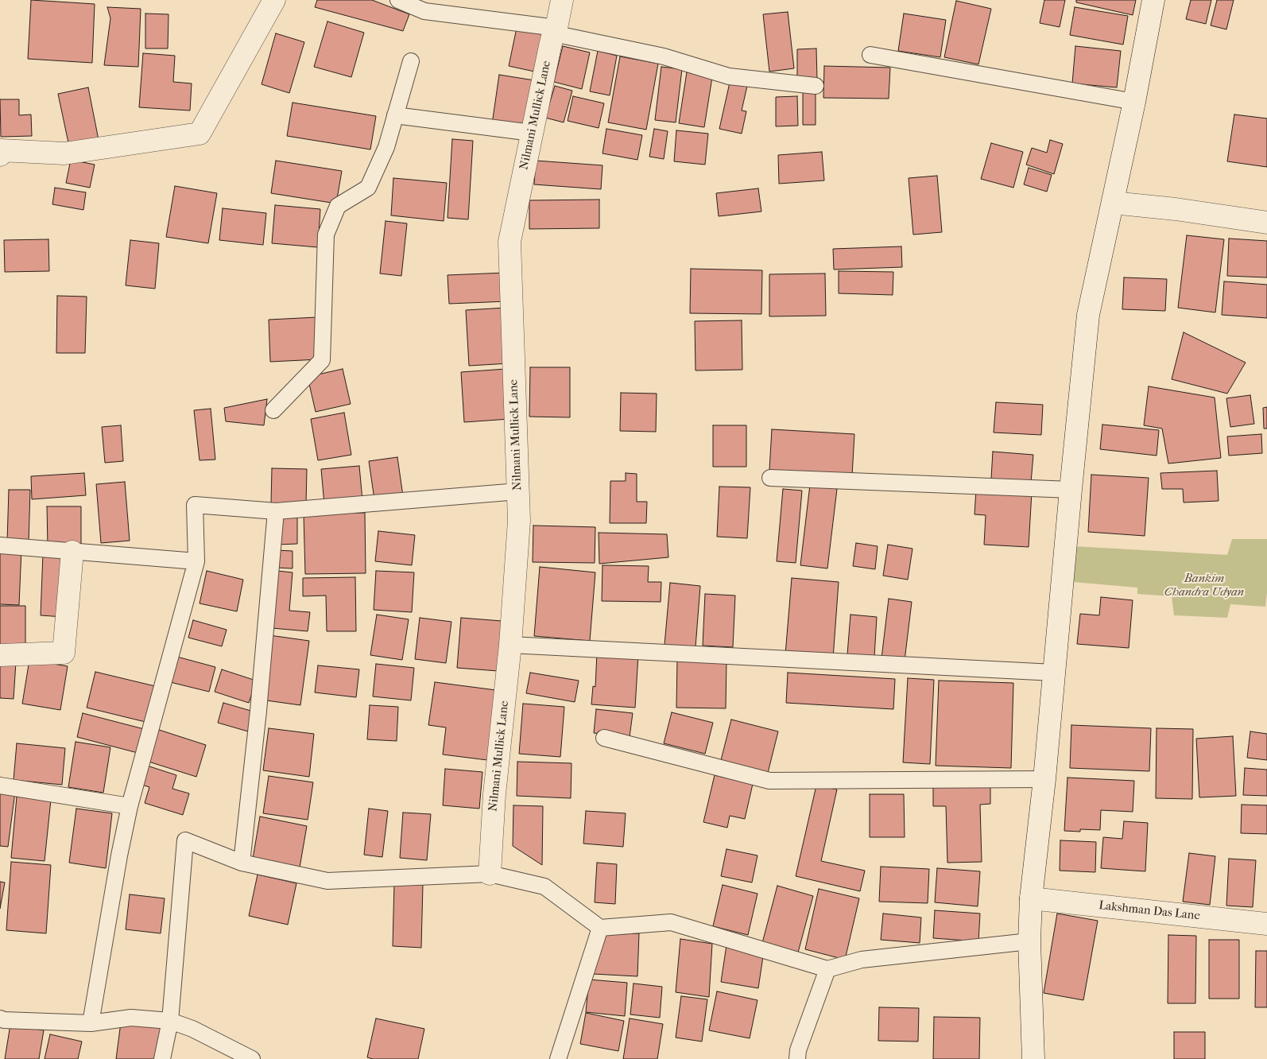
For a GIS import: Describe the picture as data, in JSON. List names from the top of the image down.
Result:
{
  "streets": {
    "street": ["Nilmani Mullick Lane", "Lakshman Das Lane"]
  },
  "parks": ["Bankim Chandra Udyan"]
}
